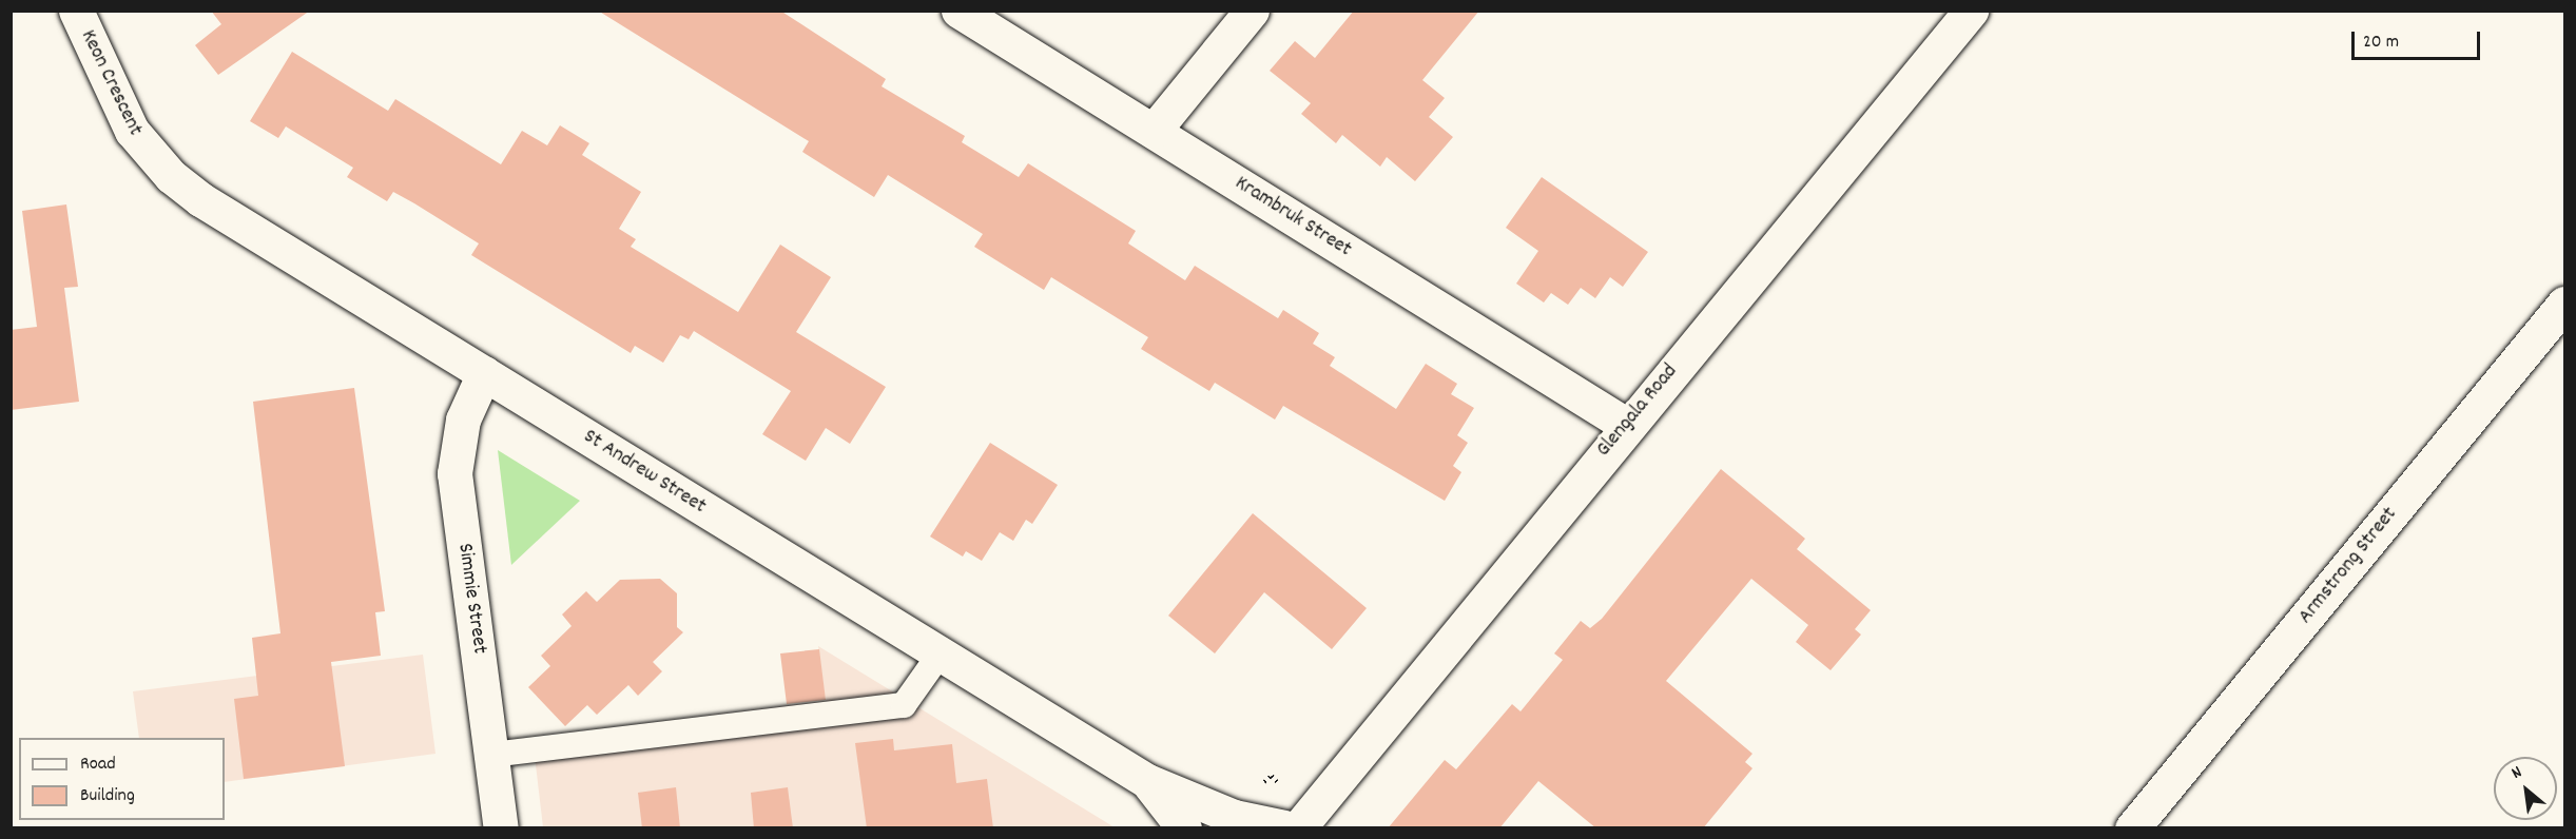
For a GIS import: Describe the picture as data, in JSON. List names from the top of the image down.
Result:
{
  "streets": {
    "street": [
      "Keon Crescent",
      "Krambruk Street",
      "Glengala Road",
      "St Andrew Street",
      "Armstrong Street",
      "Simmie Street"
    ]
  },
  "crossings": [
    ["Keon Crescent", "St Andrew Street"],
    ["Krambruk Street", "Glengala Road"],
    ["Glengala Road", "St Andrew Street"],
    ["St Andrew Street", "Simmie Street"]
  ],
  "legend": ["Road", "Building"],
  "scale_bar": "20 m",
  "north": "top left"
}
